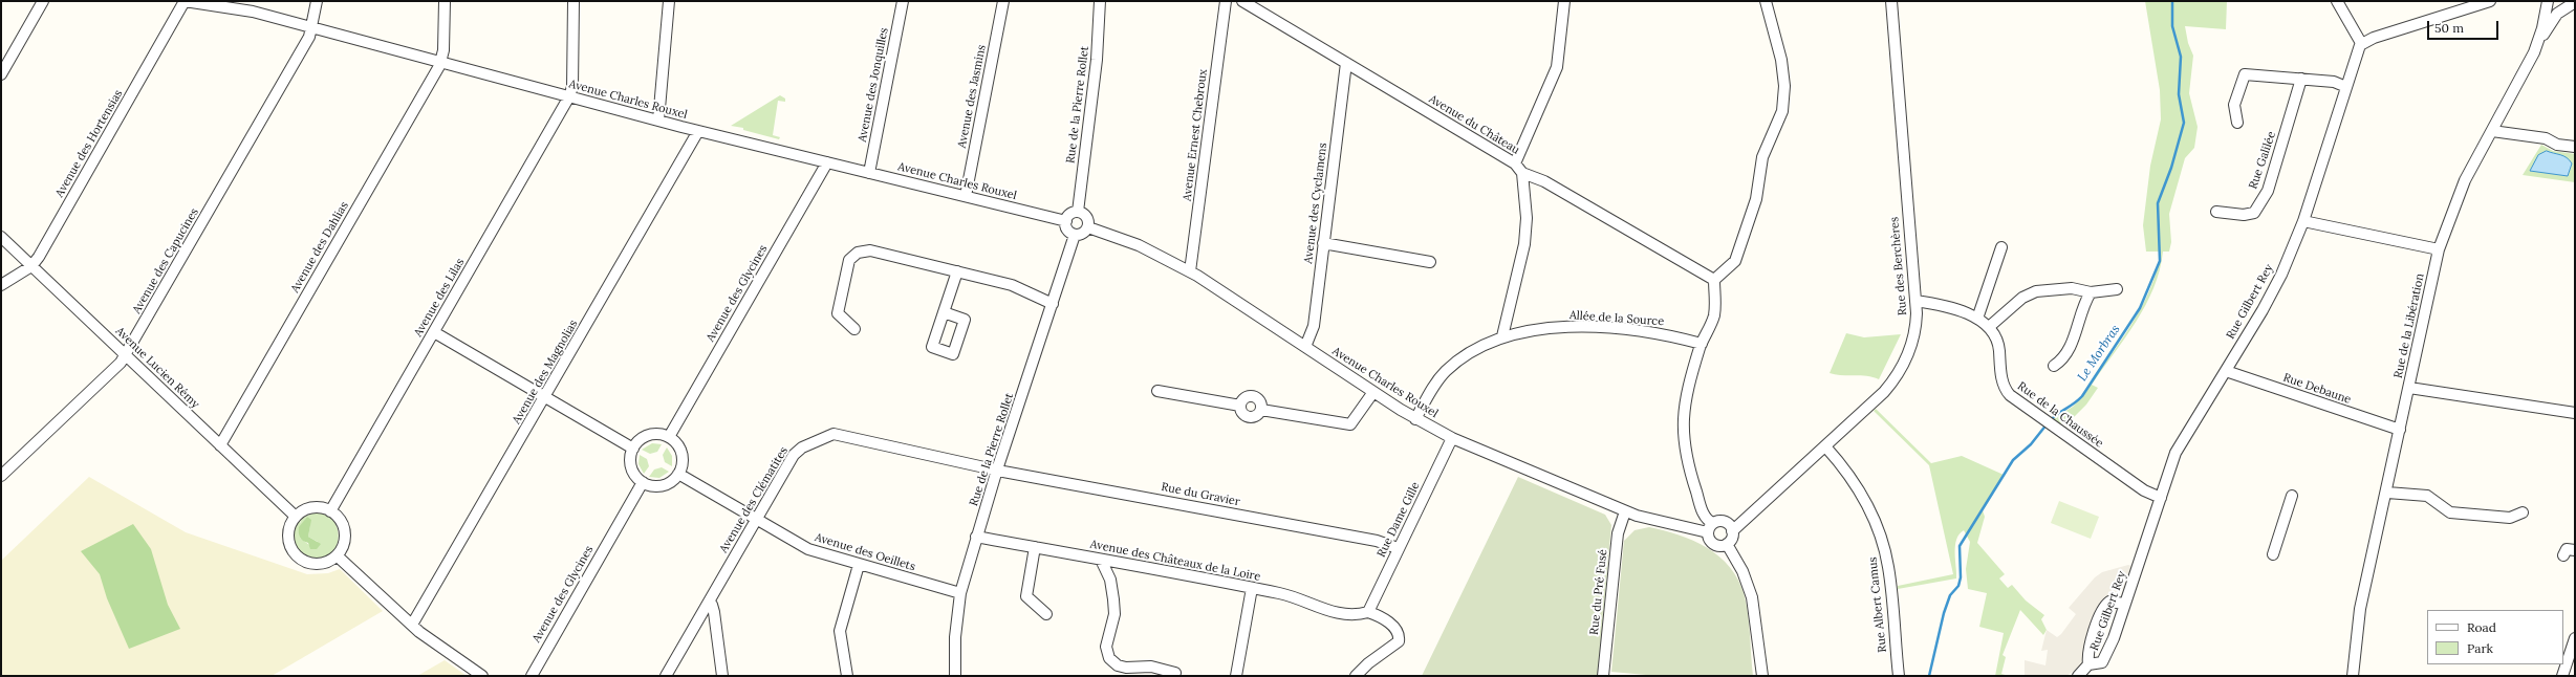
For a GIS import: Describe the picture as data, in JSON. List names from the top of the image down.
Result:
{
  "streets": {
    "street": [
      "Avenue des Jonquilles",
      "Avenue des Jasmins",
      "Avenue Charles Rouxel",
      "Rue de la Pierre Rollet",
      "Avenue du Château",
      "Avenue Ernest Chebroux",
      "Avenue des Hortensias",
      "Rue Galilée",
      "Avenue des Cyclamens",
      "Avenue des Dahlias",
      "Avenue des Capucines",
      "Rue des Berchères",
      "Avenue des Glycines",
      "Avenue des Lilas",
      "Rue Gilbert Rey",
      "Allée de la Source",
      "Rue de la Libération",
      "Avenue Lucien Rémy",
      "Avenue des Magnolias",
      "Rue Debaune",
      "Rue de la Chaussée",
      "Rue du Gravier",
      "Avenue des Clématites",
      "Rue Dame Gille",
      "Avenue des Oeillets",
      "Avenue des Châteaux de la Loire",
      "Rue du Pré Fusé",
      "Rue Albert Camus"
    ]
  },
  "crossings": [
    ["Avenue des Jonquilles", "Avenue Charles Rouxel"],
    ["Avenue des Jasmins", "Avenue Charles Rouxel"],
    ["Avenue Charles Rouxel", "Rue de la Pierre Rollet"],
    ["Avenue Charles Rouxel", "Avenue Ernest Chebroux"],
    ["Avenue Charles Rouxel", "Avenue des Hortensias"],
    ["Avenue Charles Rouxel", "Avenue des Cyclamens"],
    ["Avenue Charles Rouxel", "Avenue des Dahlias"],
    ["Avenue Charles Rouxel", "Avenue des Capucines"],
    ["Avenue Charles Rouxel", "Rue des Berchères"],
    ["Avenue Charles Rouxel", "Avenue des Glycines"],
    ["Avenue Charles Rouxel", "Avenue des Lilas"],
    ["Avenue Charles Rouxel", "Allée de la Source"],
    ["Avenue Charles Rouxel", "Avenue des Magnolias"],
    ["Avenue Charles Rouxel", "Rue Dame Gille"],
    ["Avenue Charles Rouxel", "Rue du Pré Fusé"],
    ["Rue de la Pierre Rollet", "Rue du Gravier"],
    ["Rue de la Pierre Rollet", "Avenue des Clématites"],
    ["Rue de la Pierre Rollet", "Avenue des Oeillets"],
    ["Rue de la Pierre Rollet", "Avenue des Châteaux de la Loire"],
    ["Avenue du Château", "Avenue des Cyclamens"],
    ["Avenue des Hortensias", "Avenue Lucien Rémy"],
    ["Avenue des Dahlias", "Avenue Lucien Rémy"],
    ["Avenue des Capucines", "Avenue Lucien Rémy"],
    ["Rue des Berchères", "Rue de la Chaussée"],
    ["Rue des Berchères", "Rue Albert Camus"],
    ["Avenue des Glycines", "Avenue des Oeillets"],
    ["Avenue des Lilas", "Avenue Lucien Rémy"],
    ["Rue Gilbert Rey", "Rue Debaune"],
    ["Rue Gilbert Rey", "Rue de la Chaussée"],
    ["Rue de la Libération", "Rue Debaune"],
    ["Rue du Gravier", "Avenue des Clématites"],
    ["Rue du Gravier", "Rue Dame Gille"],
    ["Avenue des Clématites", "Avenue des Oeillets"],
    ["Rue Dame Gille", "Avenue des Châteaux de la Loire"]
  ],
  "water": ["Le Morbras"],
  "legend": ["Road", "Park"],
  "scale_bar": "50 m"
}
